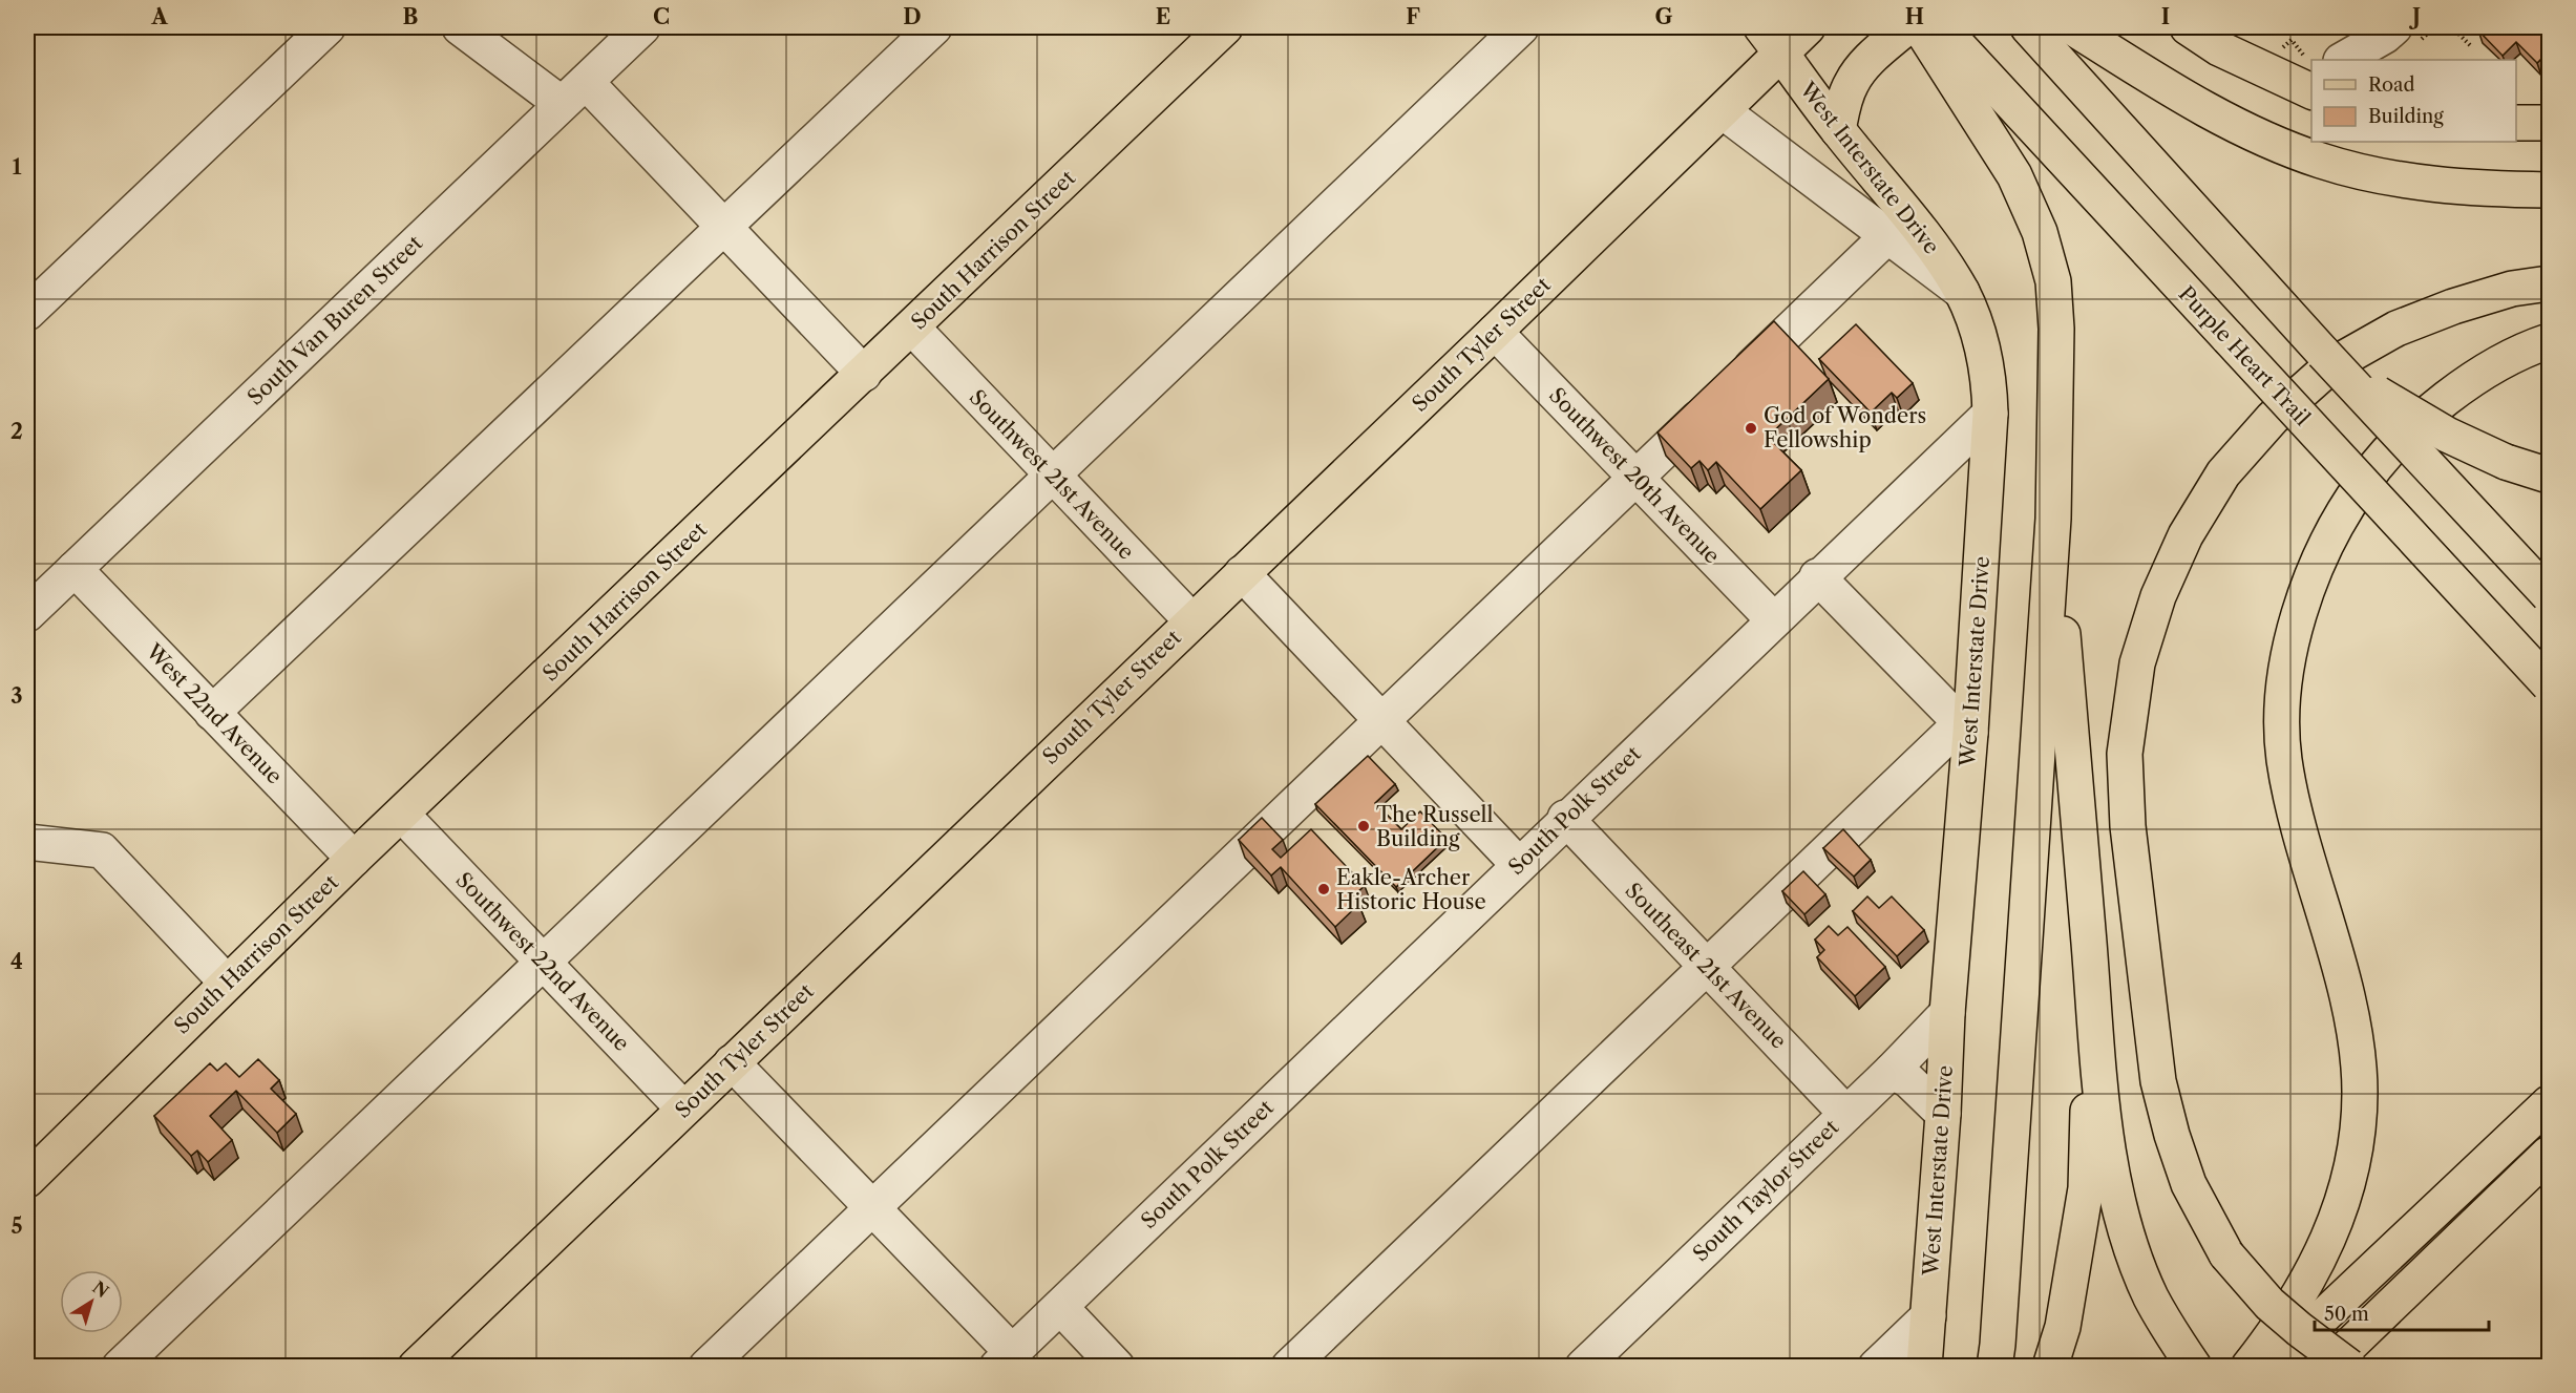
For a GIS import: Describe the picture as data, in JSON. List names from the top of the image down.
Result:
{
  "streets": {
    "main road": [
      "West Interstate Drive",
      "South Harrison Street",
      "South Tyler Street",
      "Purple Heart Trail"
    ],
    "street": [
      "South Van Buren Street",
      "Southwest 21st Avenue",
      "Southwest 20th Avenue",
      "West 22nd Avenue",
      "South Polk Street",
      "Southwest 22nd Avenue",
      "Southeast 21st Avenue",
      "South Taylor Street"
    ]
  },
  "crossings": [
    ["West Interstate Drive", "South Tyler Street"],
    ["West Interstate Drive", "South Polk Street"],
    ["West Interstate Drive", "South Taylor Street"],
    ["South Harrison Street", "Southwest 21st Avenue"],
    ["South Harrison Street", "West 22nd Avenue"],
    ["South Harrison Street", "Southwest 22nd Avenue"],
    ["South Van Buren Street", "West 22nd Avenue"],
    ["South Tyler Street", "Southwest 21st Avenue"],
    ["South Tyler Street", "Southwest 20th Avenue"],
    ["South Tyler Street", "Southwest 22nd Avenue"],
    ["Southwest 20th Avenue", "South Polk Street"],
    ["South Polk Street", "Southeast 21st Avenue"],
    ["Southeast 21st Avenue", "South Taylor Street"]
  ],
  "places": ["God of Wonders Fellowship", "The Russell Building", "Eakle-Archer Historic House"],
  "legend": ["Road", "Building"],
  "scale_bar": "50 m",
  "north": "top right",
  "grid": {
    "columns": [
      "A",
      "B",
      "C",
      "D",
      "E",
      "F",
      "G",
      "H",
      "I",
      "J"
    ],
    "rows": [
      "1",
      "2",
      "3",
      "4",
      "5"
    ]
  }
}
